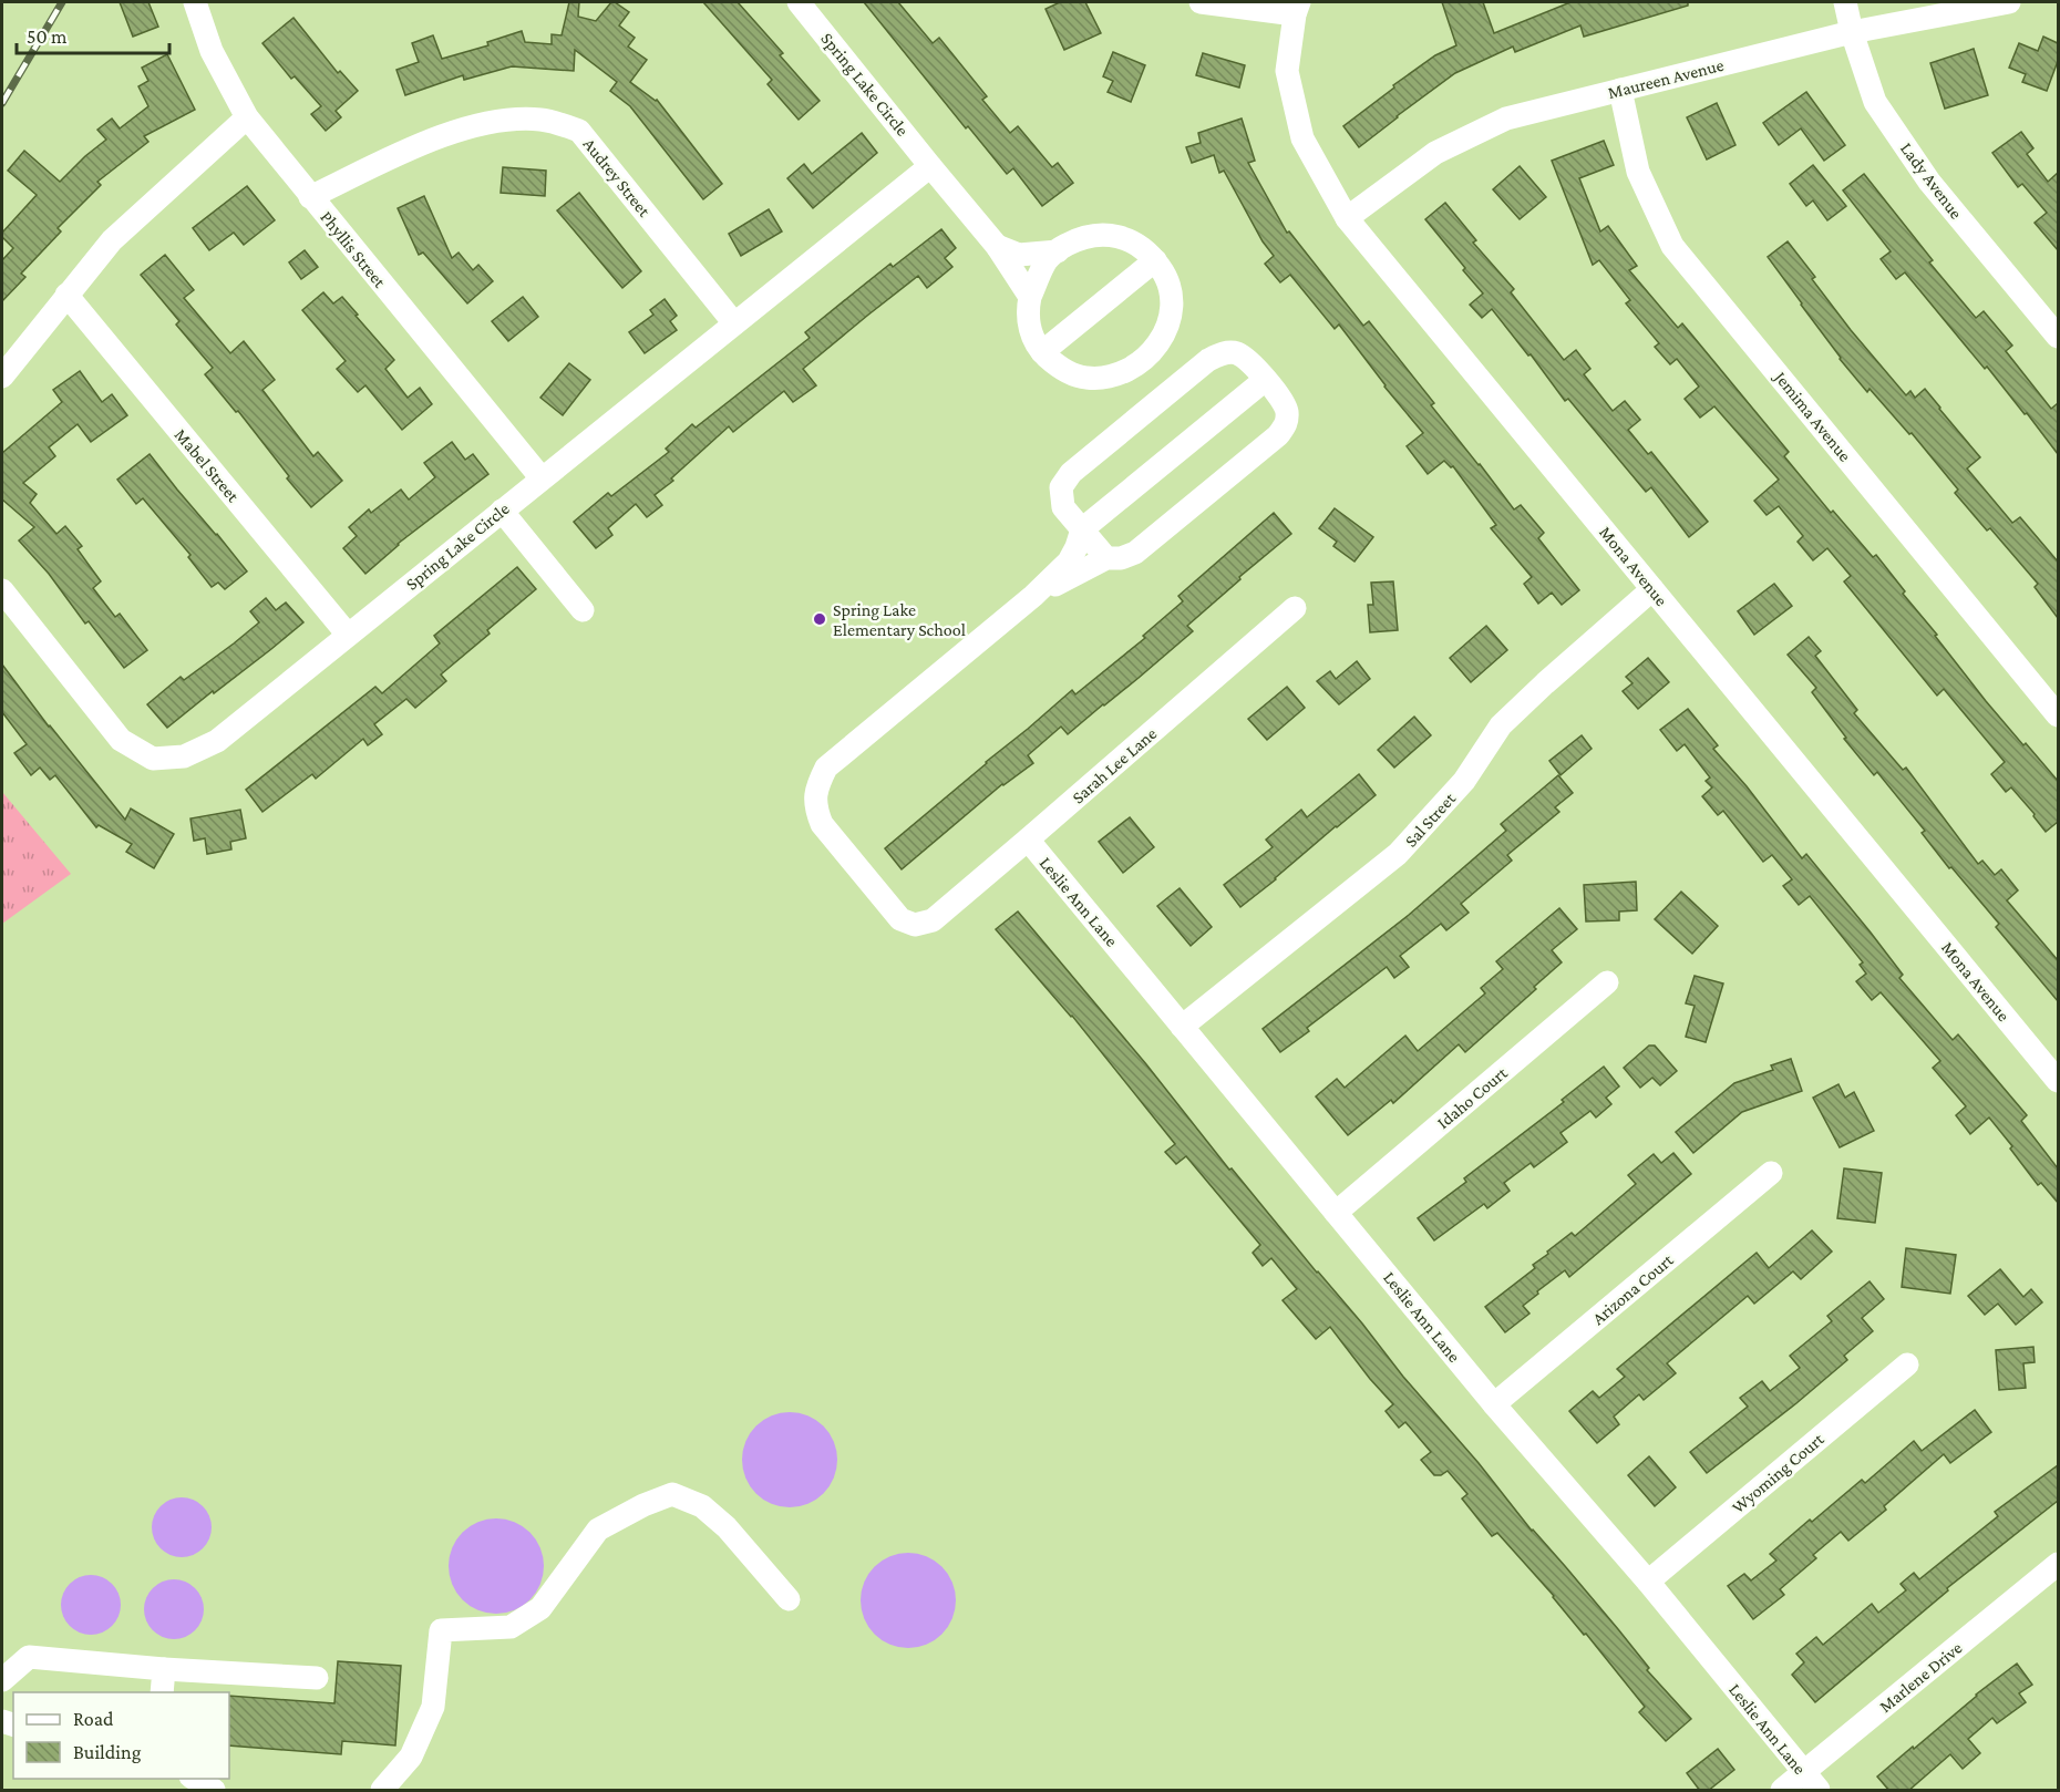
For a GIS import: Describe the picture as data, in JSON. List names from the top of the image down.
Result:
{
  "streets": {
    "street": [
      "Maureen Avenue",
      "Spring Lake Circle",
      "Audrey Street",
      "Lady Avenue",
      "Phyllis Street",
      "Jemima Avenue",
      "Mabel Street",
      "Mona Avenue",
      "Sarah Lee Lane",
      "Sal Street",
      "Leslie Ann Lane",
      "Idaho Court",
      "Arizona Court",
      "Wyoming Court",
      "Marlene Drive"
    ]
  },
  "crossings": [
    ["Maureen Avenue", "Lady Avenue"],
    ["Maureen Avenue", "Jemima Avenue"],
    ["Maureen Avenue", "Mona Avenue"],
    ["Spring Lake Circle", "Audrey Street"],
    ["Spring Lake Circle", "Phyllis Street"],
    ["Spring Lake Circle", "Mabel Street"],
    ["Audrey Street", "Phyllis Street"],
    ["Mona Avenue", "Sal Street"],
    ["Sarah Lee Lane", "Leslie Ann Lane"],
    ["Sal Street", "Leslie Ann Lane"],
    ["Leslie Ann Lane", "Idaho Court"],
    ["Leslie Ann Lane", "Arizona Court"],
    ["Leslie Ann Lane", "Wyoming Court"],
    ["Leslie Ann Lane", "Marlene Drive"]
  ],
  "places": ["Spring Lake Elementary School"],
  "legend": ["Road", "Building"],
  "scale_bar": "50 m"
}
